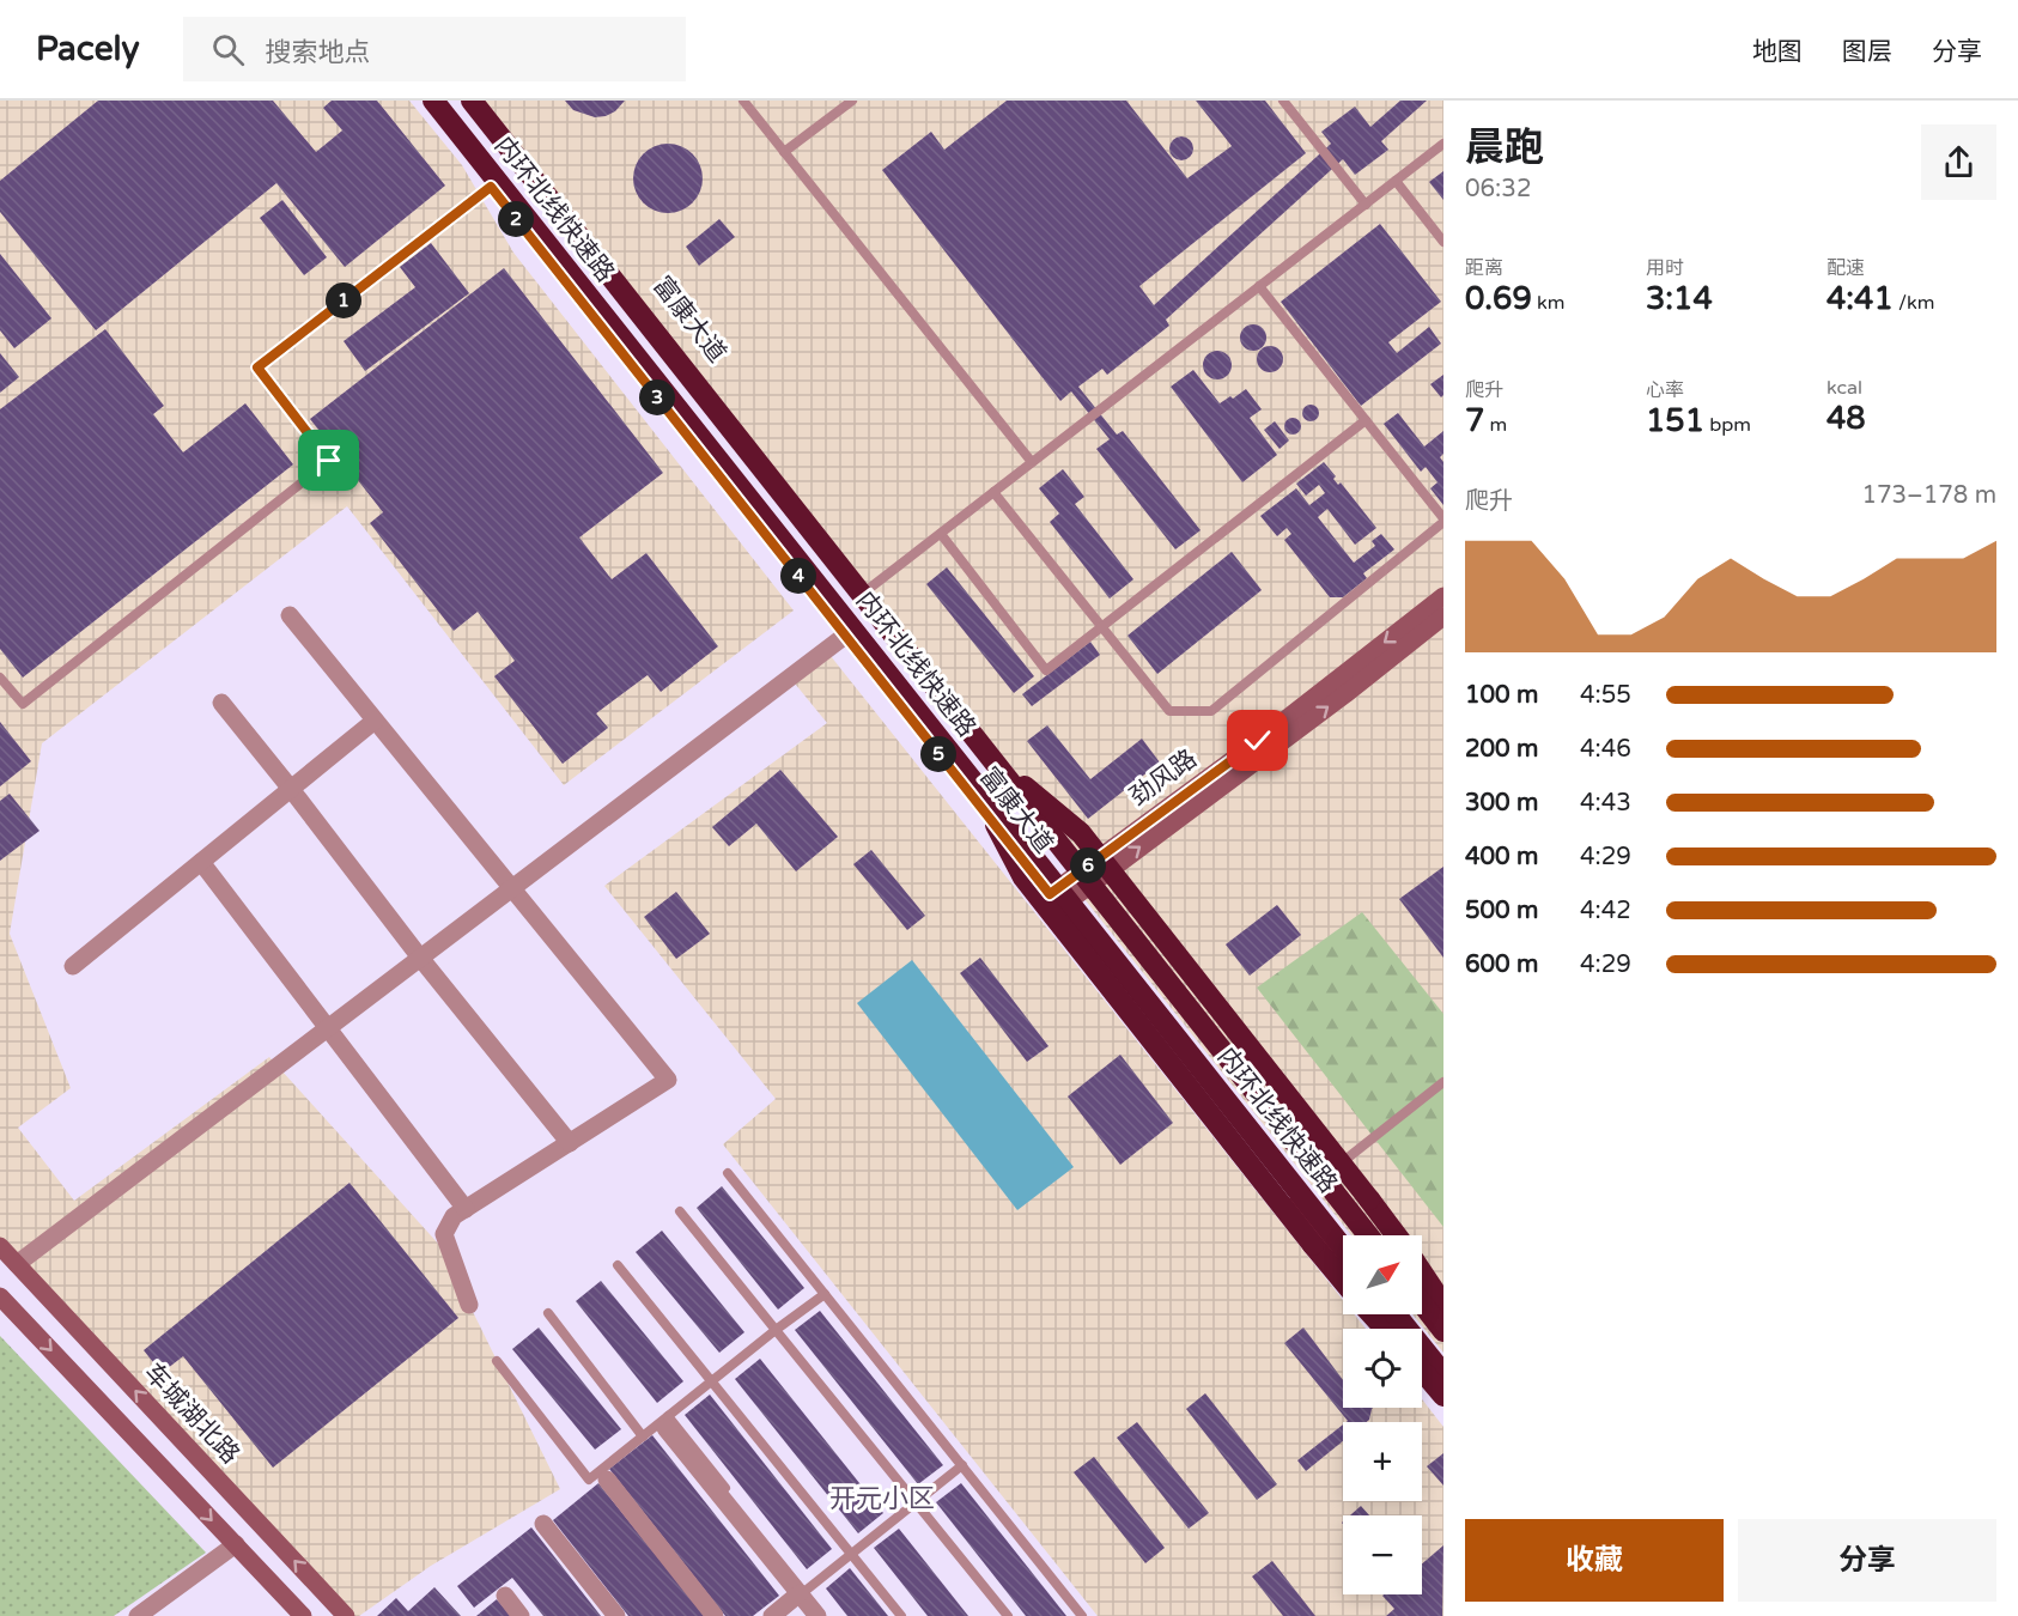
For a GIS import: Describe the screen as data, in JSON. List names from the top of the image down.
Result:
{
  "streets": {
    "highway": ["内环北线快速路"],
    "main road": ["富康大道", "劲风路", "车城湖北路"]
  },
  "crossings": [
    ["富康大道", "劲风路"]
  ],
  "districts": ["开元小区"],
  "north": "top right",
  "page": {
    "header": "Pacely",
    "search": "搜索地点",
    "nav": ["地图", "图层", "分享"],
    "heading": ["晨跑", "06:32"],
    "pins": [
      "2",
      "1",
      "3",
      "4",
      "5",
      "6"
    ],
    "stats": [
      ["距离", "0.69 km"],
      ["用时", "3:14"],
      ["配速", "4:41 /km"],
      ["爬升", "7 m"],
      ["心率", "151 bpm"],
      ["kcal", "48"]
    ],
    "chart": ["爬升", "173–178 m"],
    "list": [
      {
        "name": "100 m",
        "note": "4:55"
      },
      {
        "name": "200 m",
        "note": "4:46"
      },
      {
        "name": "300 m",
        "note": "4:43"
      },
      {
        "name": "400 m",
        "note": "4:29"
      },
      {
        "name": "500 m",
        "note": "4:42"
      },
      {
        "name": "600 m",
        "note": "4:29"
      }
    ],
    "map_buttons": ["+", "−"],
    "buttons": ["收藏", "分享"]
  }
}
